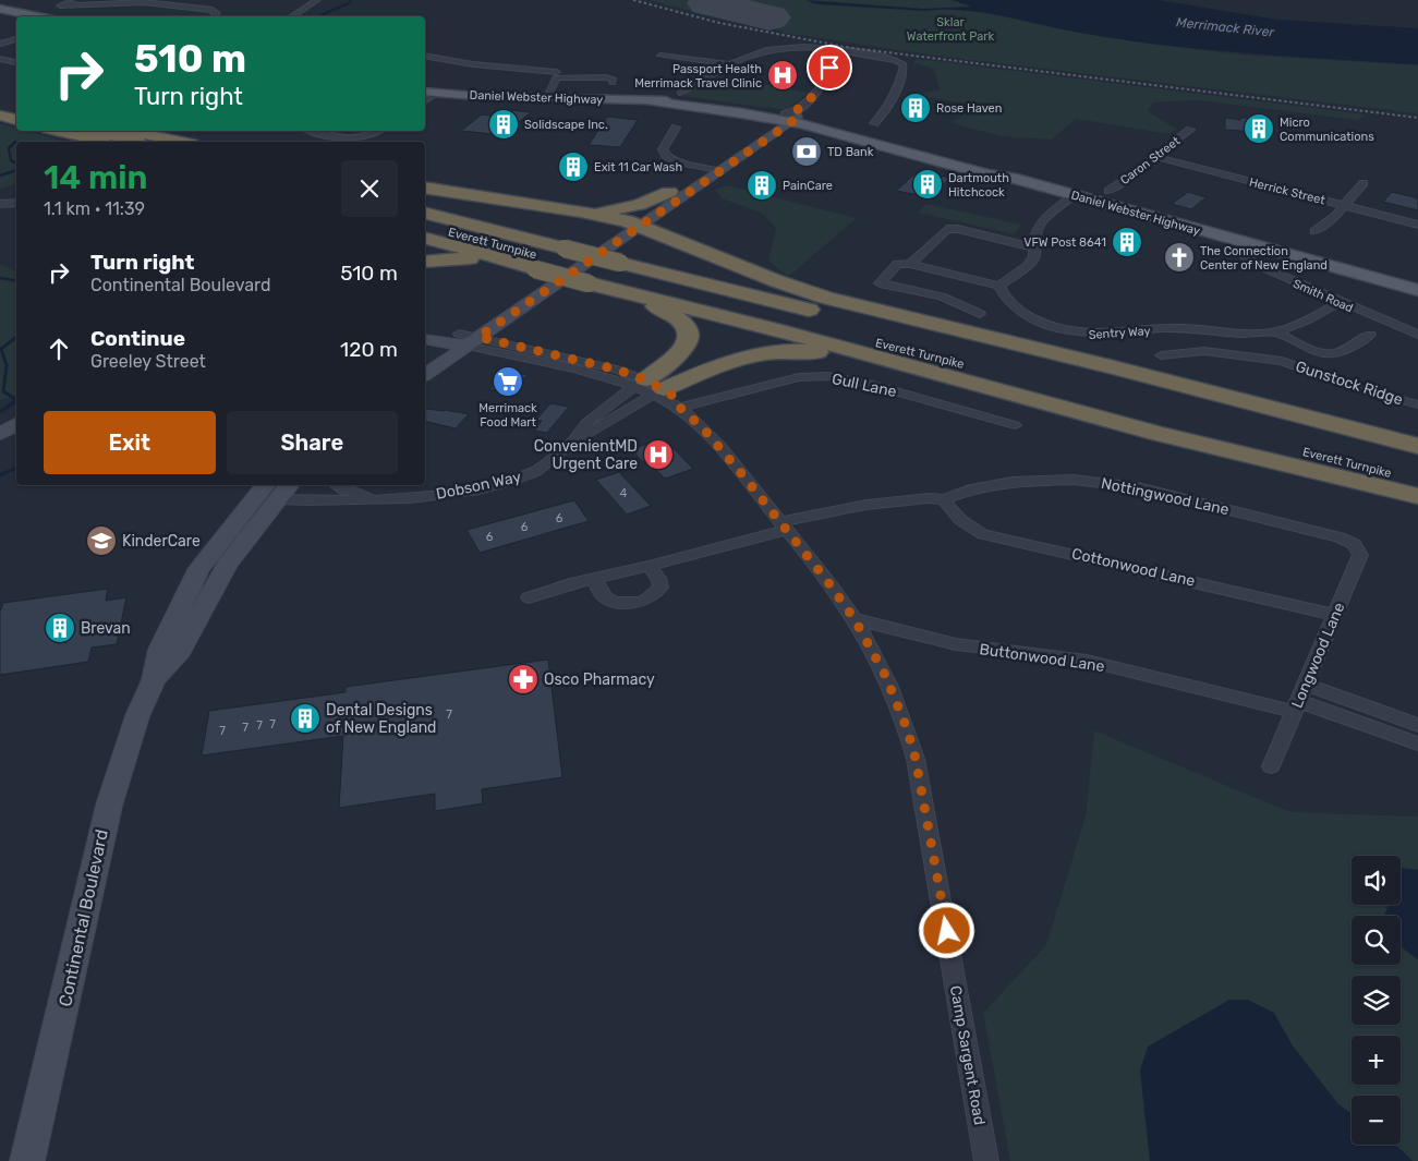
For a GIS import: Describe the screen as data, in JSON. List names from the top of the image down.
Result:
{
  "streets": {
    "highway": ["Everett Turnpike"],
    "main road": ["Daniel Webster Highway", "Continental Boulevard"],
    "street": [
      "Caron Street",
      "Herrick Street",
      "Smith Road",
      "Sentry Way",
      "Gunstock Ridge",
      "Gull Lane",
      "Dobson Way",
      "Nottingwood Lane",
      "Cottonwood Lane",
      "Longwood Lane",
      "Buttonwood Lane",
      "Camp Sargent Road"
    ]
  },
  "crossings": [
    ["Daniel Webster Highway", "Smith Road"],
    ["Caron Street", "Herrick Street"],
    ["Smith Road", "Sentry Way"],
    ["Gull Lane", "Camp Sargent Road"],
    ["Dobson Way", "Continental Boulevard"],
    ["Dobson Way", "Camp Sargent Road"],
    ["Nottingwood Lane", "Cottonwood Lane"],
    ["Nottingwood Lane", "Longwood Lane"],
    ["Nottingwood Lane", "Camp Sargent Road"],
    ["Cottonwood Lane", "Longwood Lane"],
    ["Longwood Lane", "Buttonwood Lane"],
    ["Buttonwood Lane", "Camp Sargent Road"]
  ],
  "water": ["Merrimack River"],
  "parks": ["Sklar Waterfront Park"],
  "places": {
    "hospital": ["Passport Health Merrimack Travel Clinic", "ConvenientMD Urgent Care"],
    "building": [
      "Rose Haven",
      "Solidscape Inc.",
      "Micro Communications",
      "Exit 11 Car Wash",
      "Dartmouth Hitchcock",
      "PainCare",
      "VFW Post 8641",
      "Brevan",
      "Dental Designs of New England"
    ],
    "bank": ["TD Bank"],
    "church": ["The Connection Center of New England"],
    "supermarket": ["Merrimack Food Mart"],
    "school or university": ["KinderCare"],
    "pharmacy": ["Osco Pharmacy"]
  },
  "house_numbers": [
    "4",
    "6",
    "6",
    "6",
    "7",
    "7",
    "7",
    "7",
    "7"
  ],
  "page": {
    "turn": ["510 m", "Turn right"],
    "heading": ["14 min", "1.1 km · 11:39"],
    "list": [
      {
        "name": "Turn right",
        "note": "Continental Boulevard",
        "value": "510 m"
      },
      {
        "name": "Continue",
        "note": "Greeley Street",
        "value": "120 m"
      }
    ],
    "buttons": ["Exit", "Share"],
    "map_buttons": ["+", "−"]
  }
}
